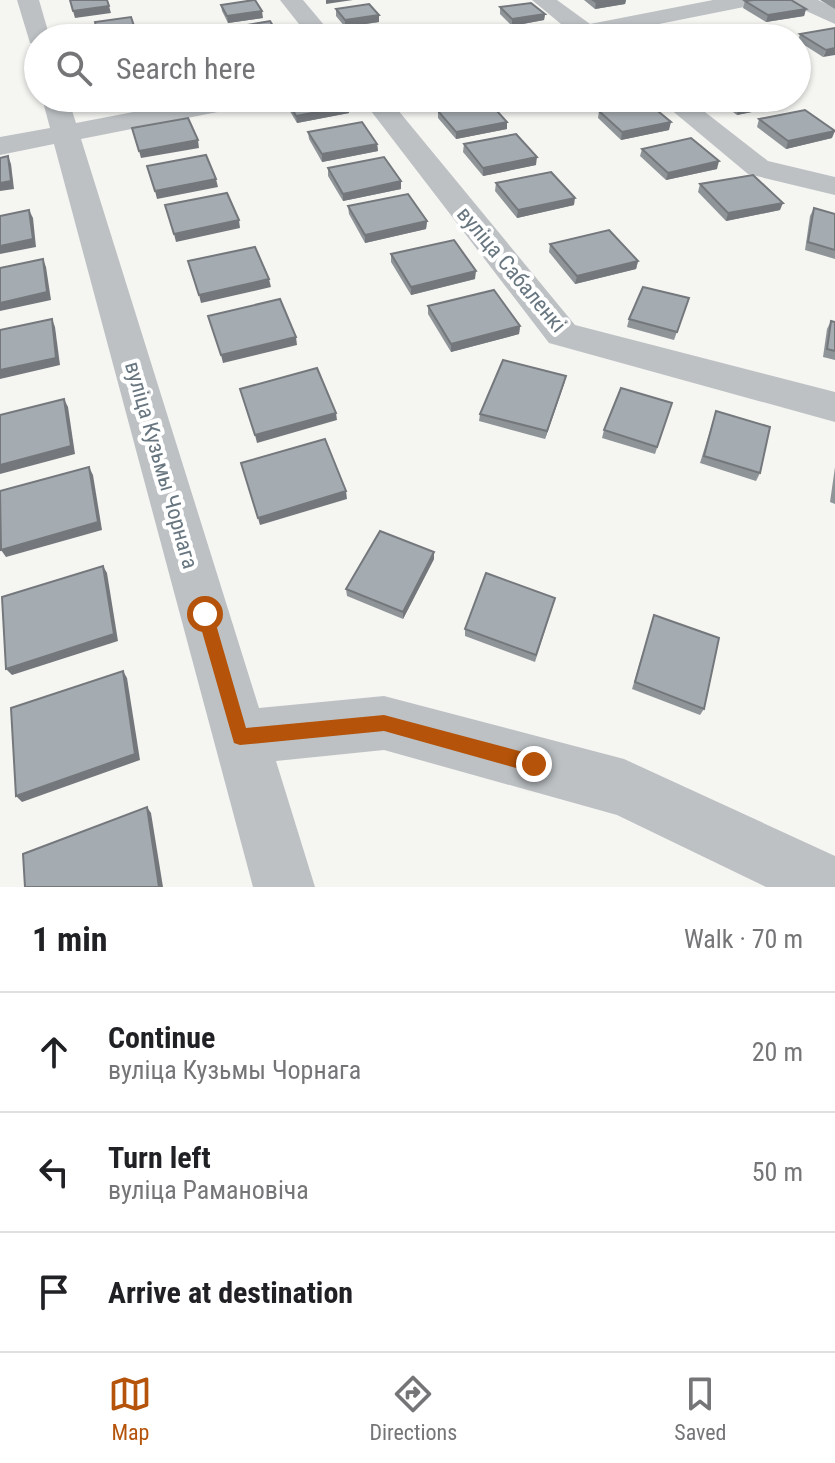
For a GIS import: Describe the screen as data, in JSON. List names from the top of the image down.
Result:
{
  "streets": {
    "street": ["вуліца Сабаленкі", "вуліца Кузьмы Чорнага"]
  },
  "page": {
    "search": "Search here",
    "heading": ["1 min", "Walk · 70 m"],
    "list": [
      ["Continue", "вуліца Кузьмы Чорнага", "20 m"],
      ["Turn left", "вуліца Рамановіча", "50 m"],
      "Arrive at destination"
    ],
    "nav": ["Map", "Directions", "Saved"]
  }
}
